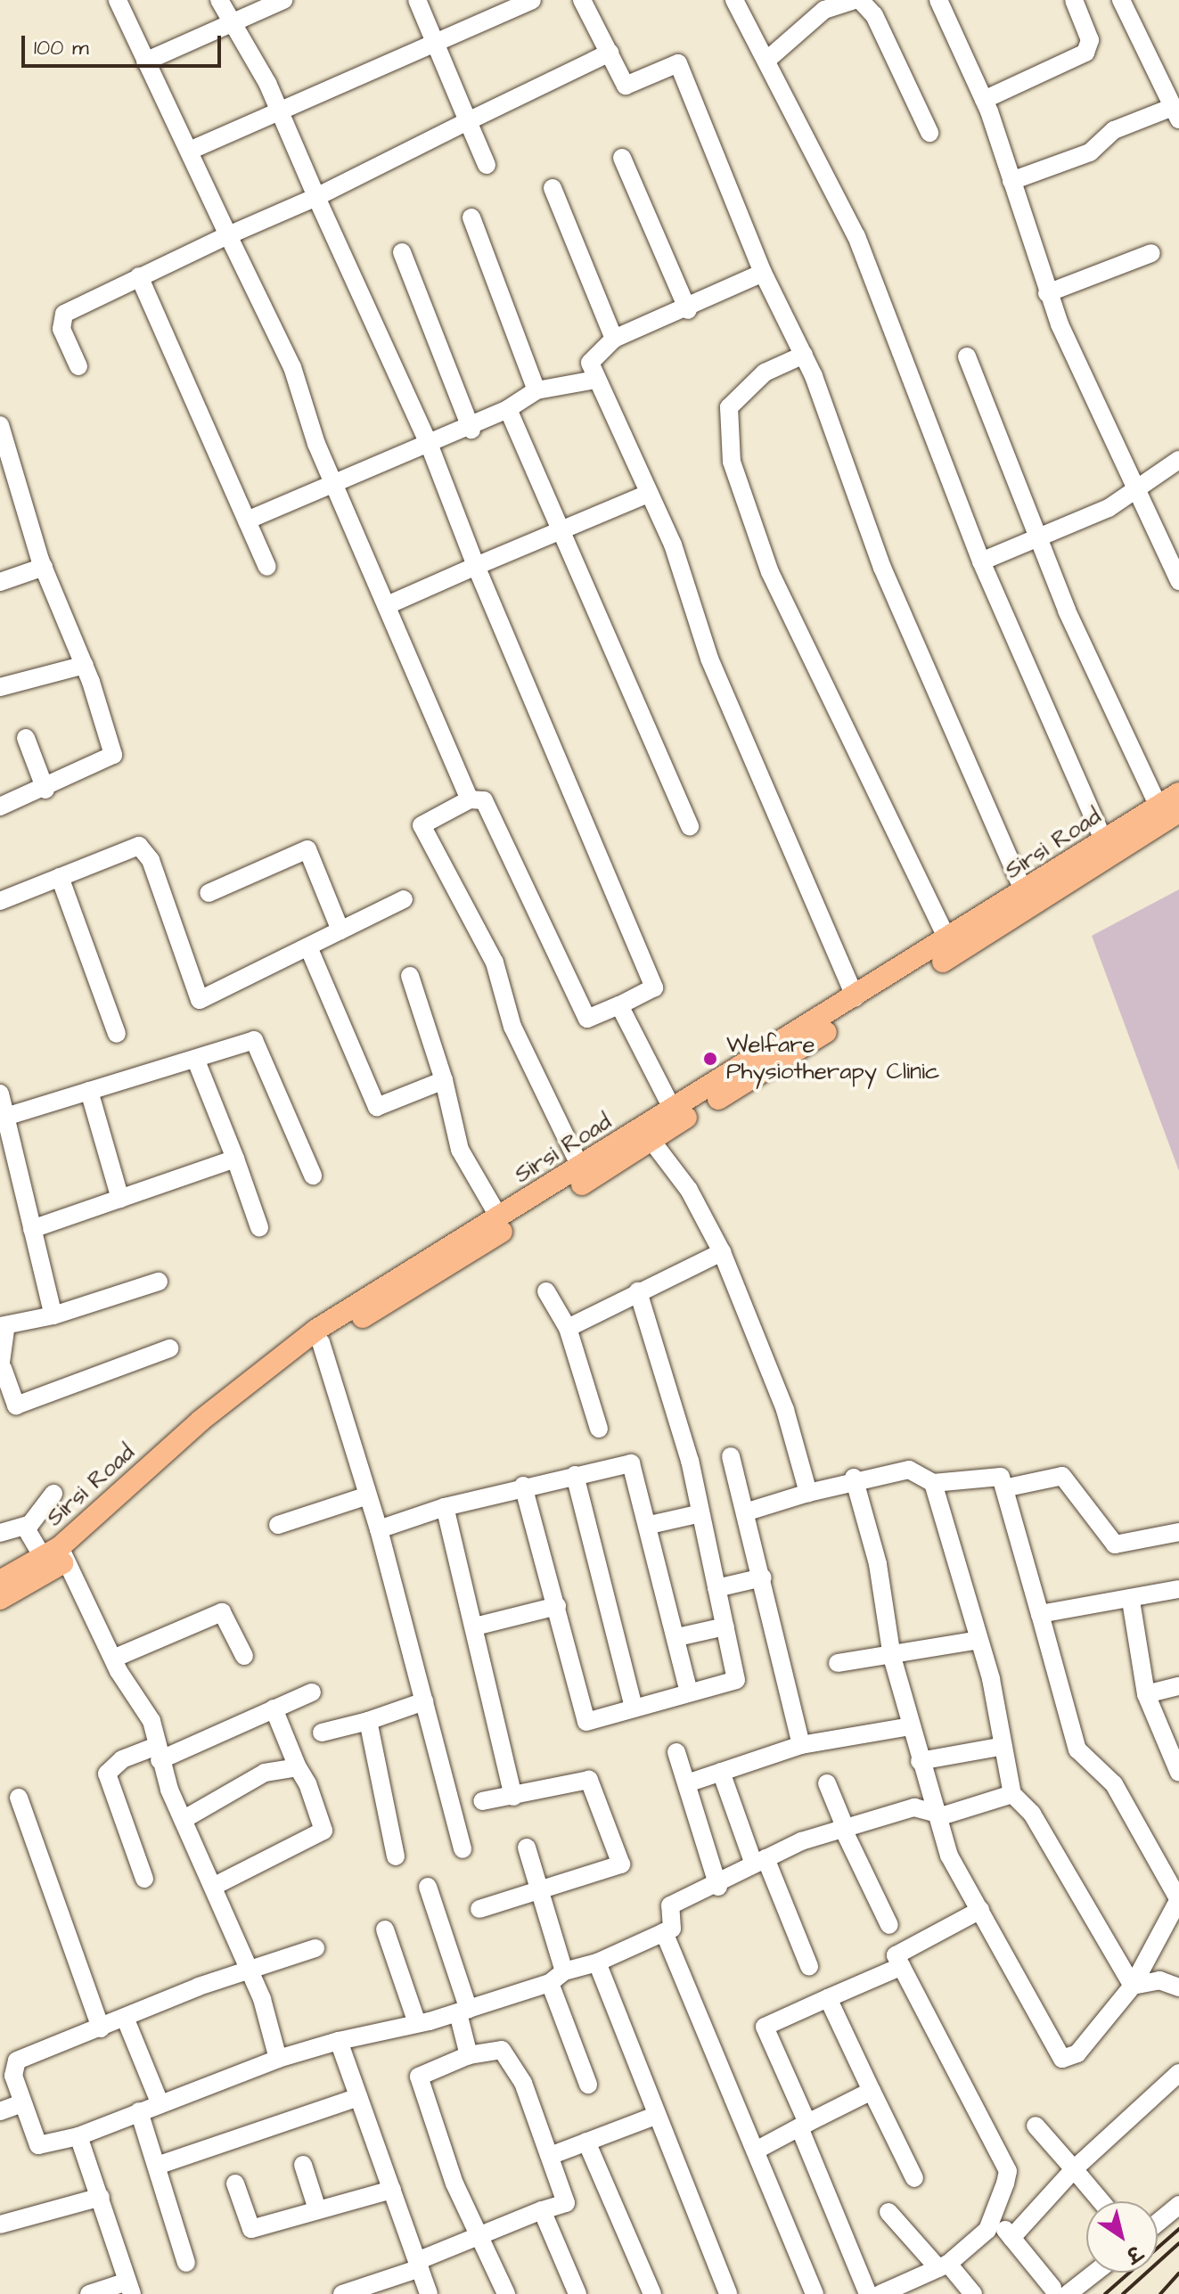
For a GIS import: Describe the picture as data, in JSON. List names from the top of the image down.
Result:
{
  "streets": {
    "main road": ["Sirsi Road"]
  },
  "places": ["Welfare Physiotherapy Clinic"],
  "scale_bar": "100 m",
  "north": "bottom right"
}
